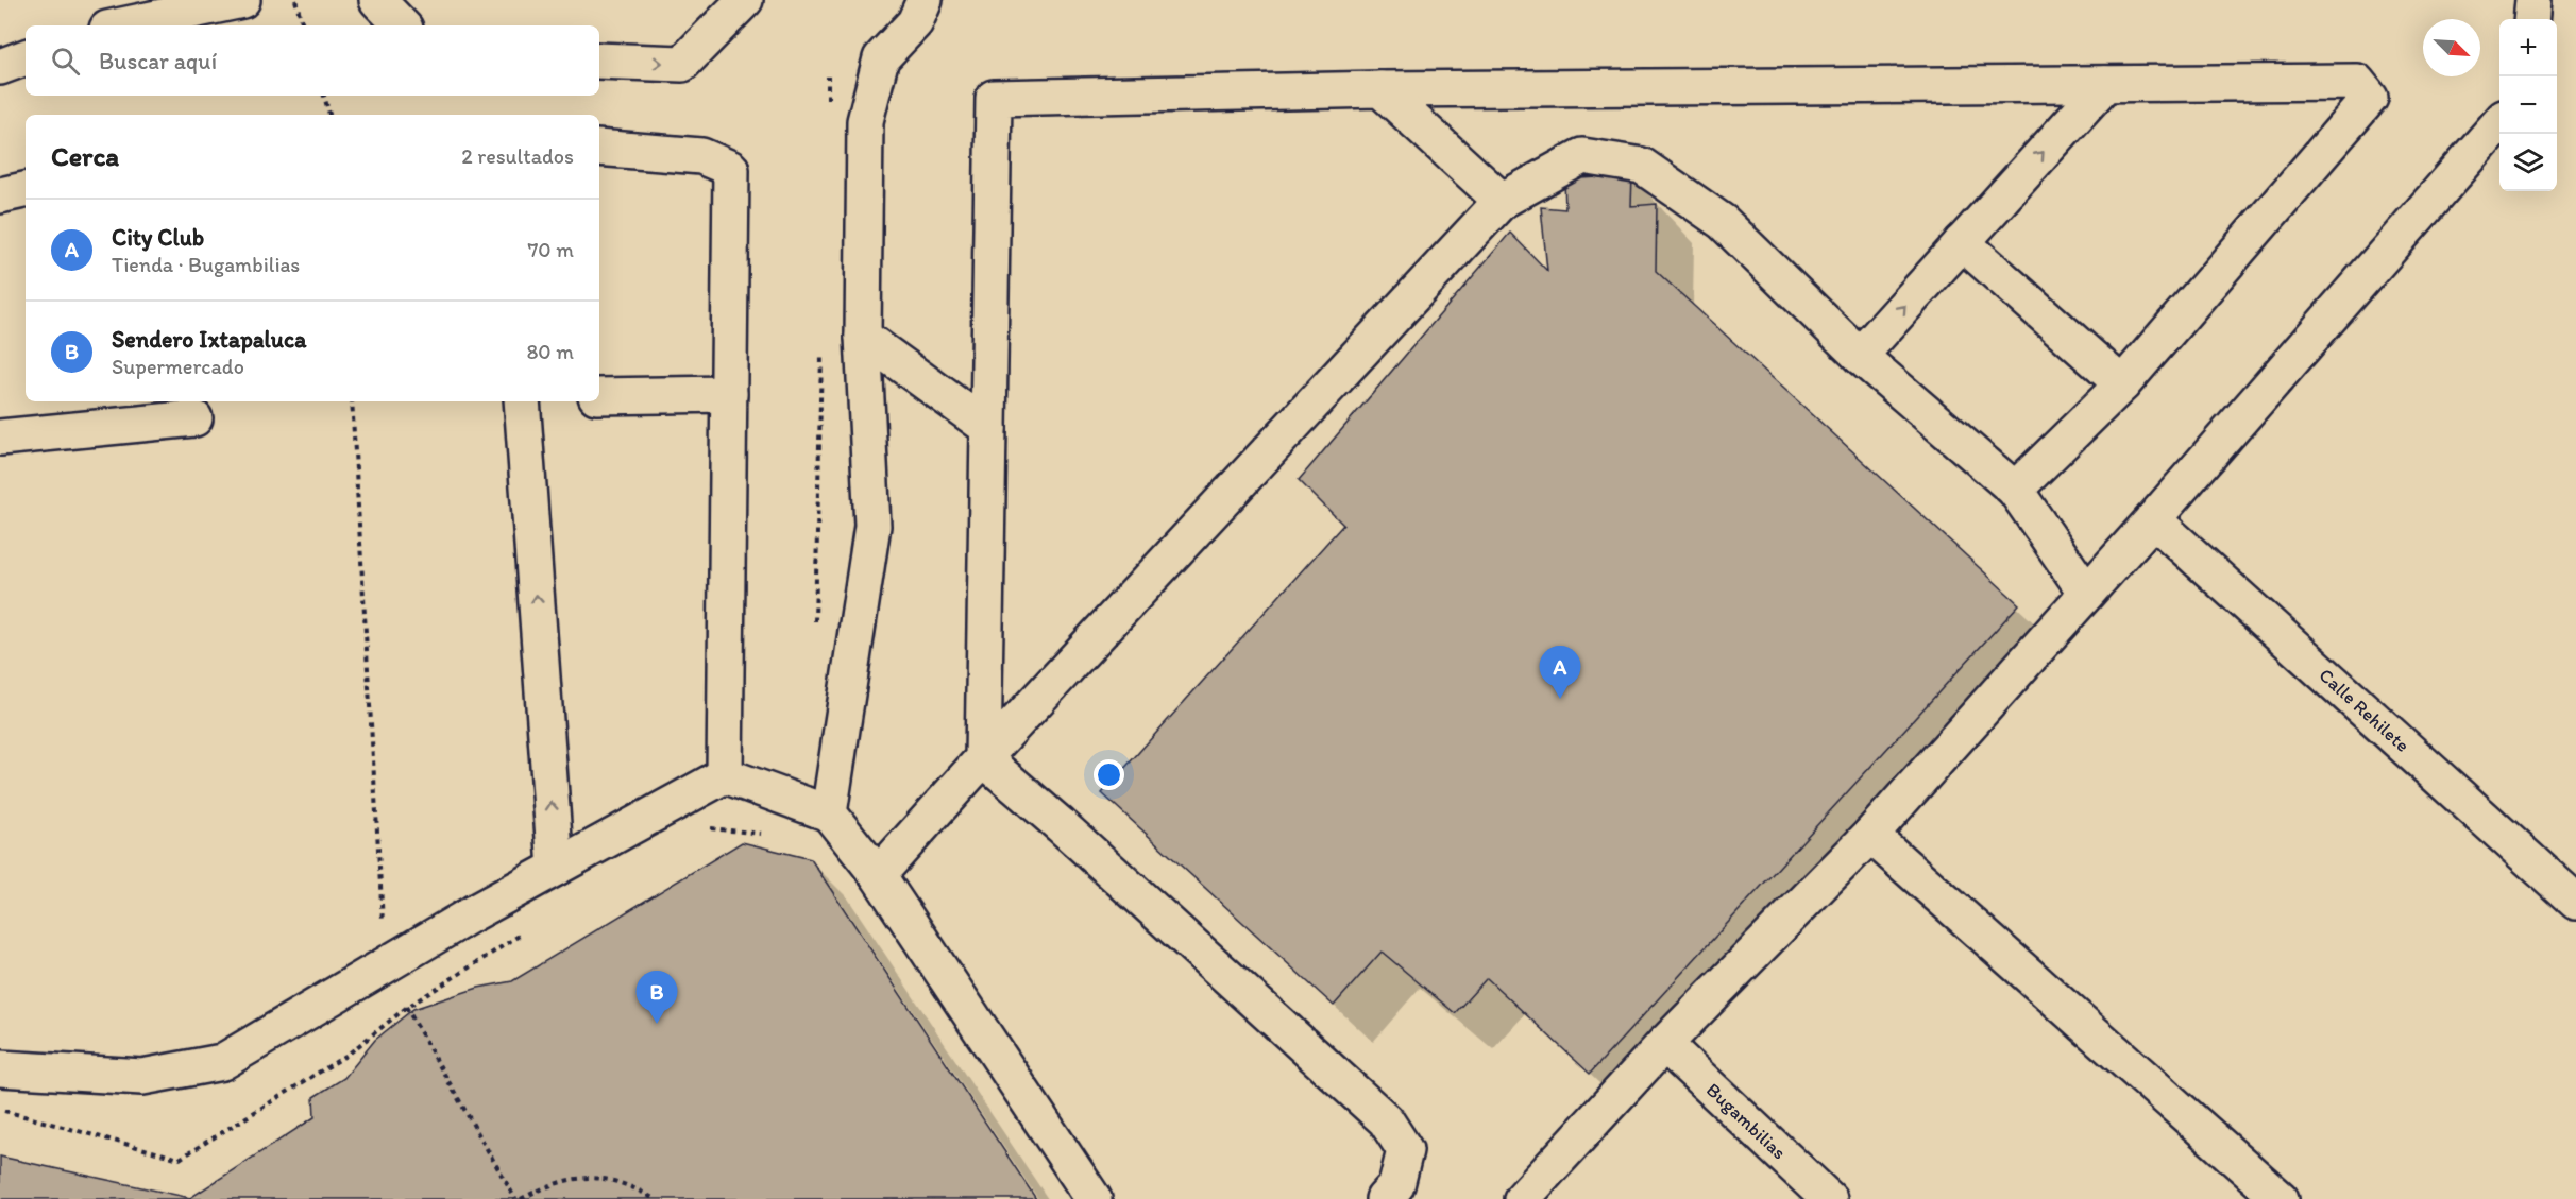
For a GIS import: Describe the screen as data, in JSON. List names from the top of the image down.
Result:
{
  "streets": {
    "main road": ["Calle Rehilete", "Bugambilias"]
  },
  "north": "bottom right",
  "page": {
    "map_buttons": ["+", "−"],
    "search": "Buscar aquí",
    "heading": ["Cerca", "2 resultados"],
    "list": [
      {
        "mark": "A",
        "name": "City Club",
        "note": "Tienda · Bugambilias",
        "value": "70 m"
      },
      {
        "mark": "B",
        "name": "Sendero Ixtapaluca",
        "note": "Supermercado",
        "value": "80 m"
      }
    ],
    "pins": ["A", "B"]
  }
}
